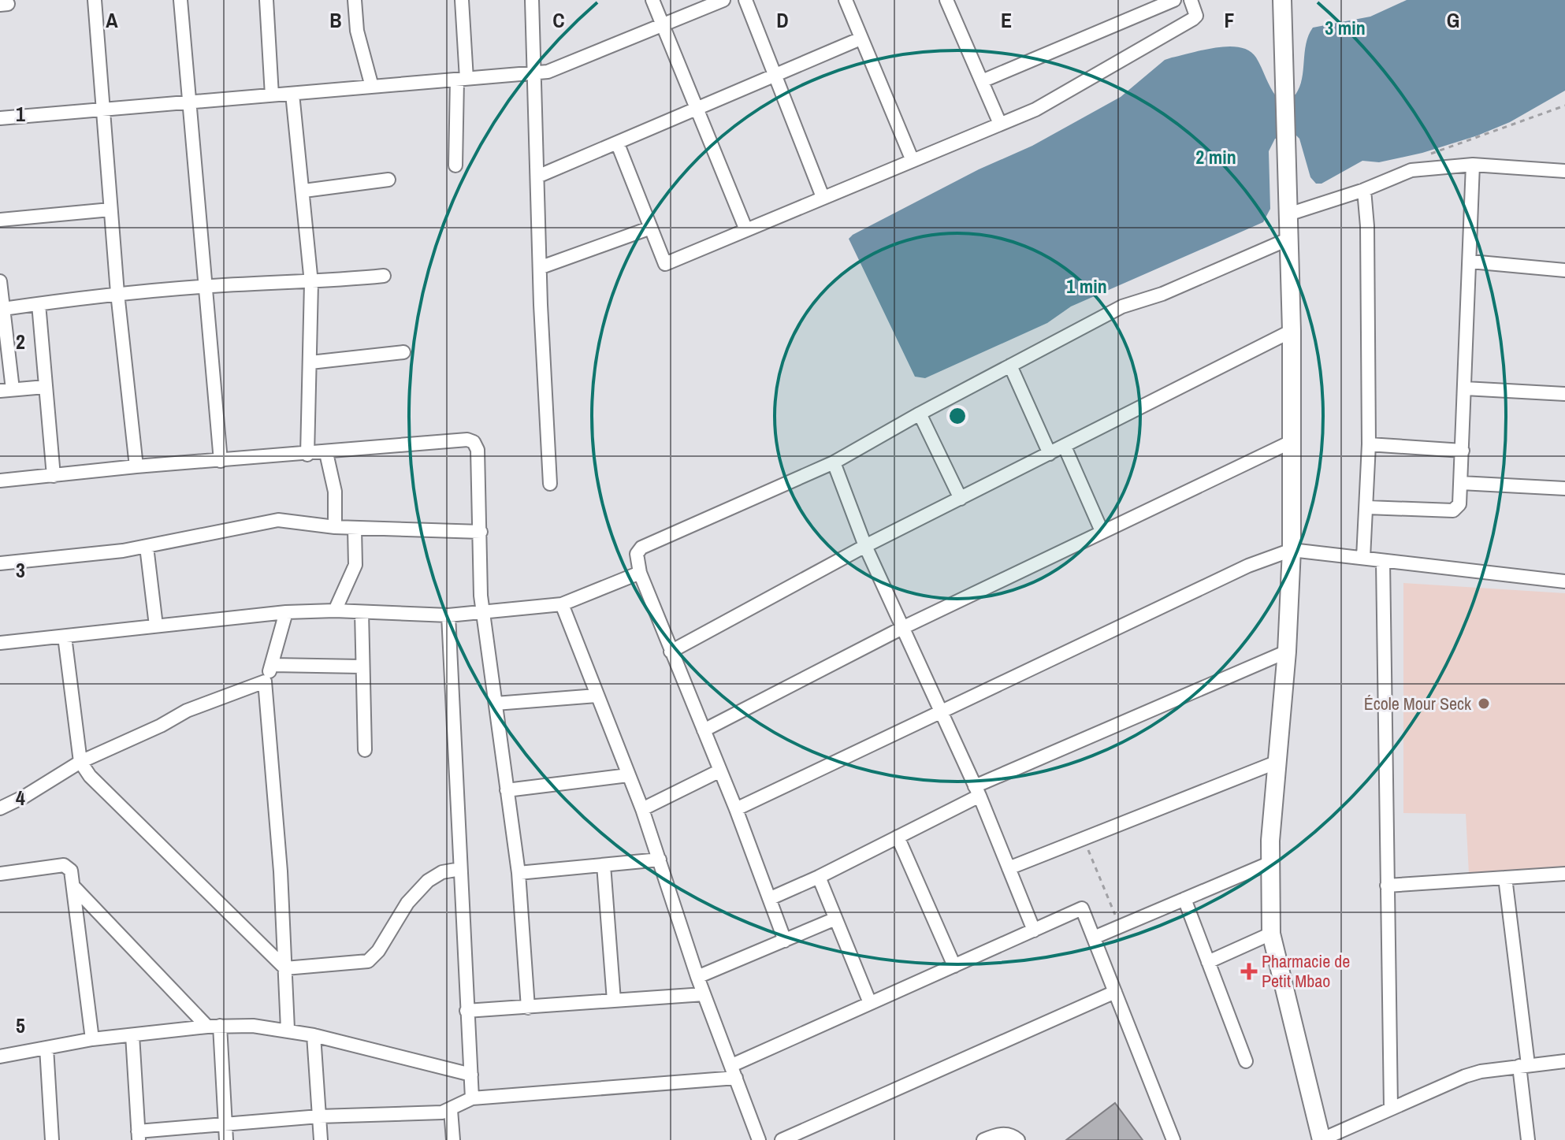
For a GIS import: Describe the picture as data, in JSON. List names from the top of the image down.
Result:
{
  "places": {
    "other": ["École Mour Seck"],
    "health": ["Pharmacie de Petit Mbao"]
  },
  "grid": {
    "columns": [
      "A",
      "B",
      "C",
      "D",
      "E",
      "F",
      "G"
    ],
    "rows": [
      "1",
      "2",
      "3",
      "4",
      "5"
    ]
  },
  "rings": ["3 min", "2 min", "1 min"]
}
